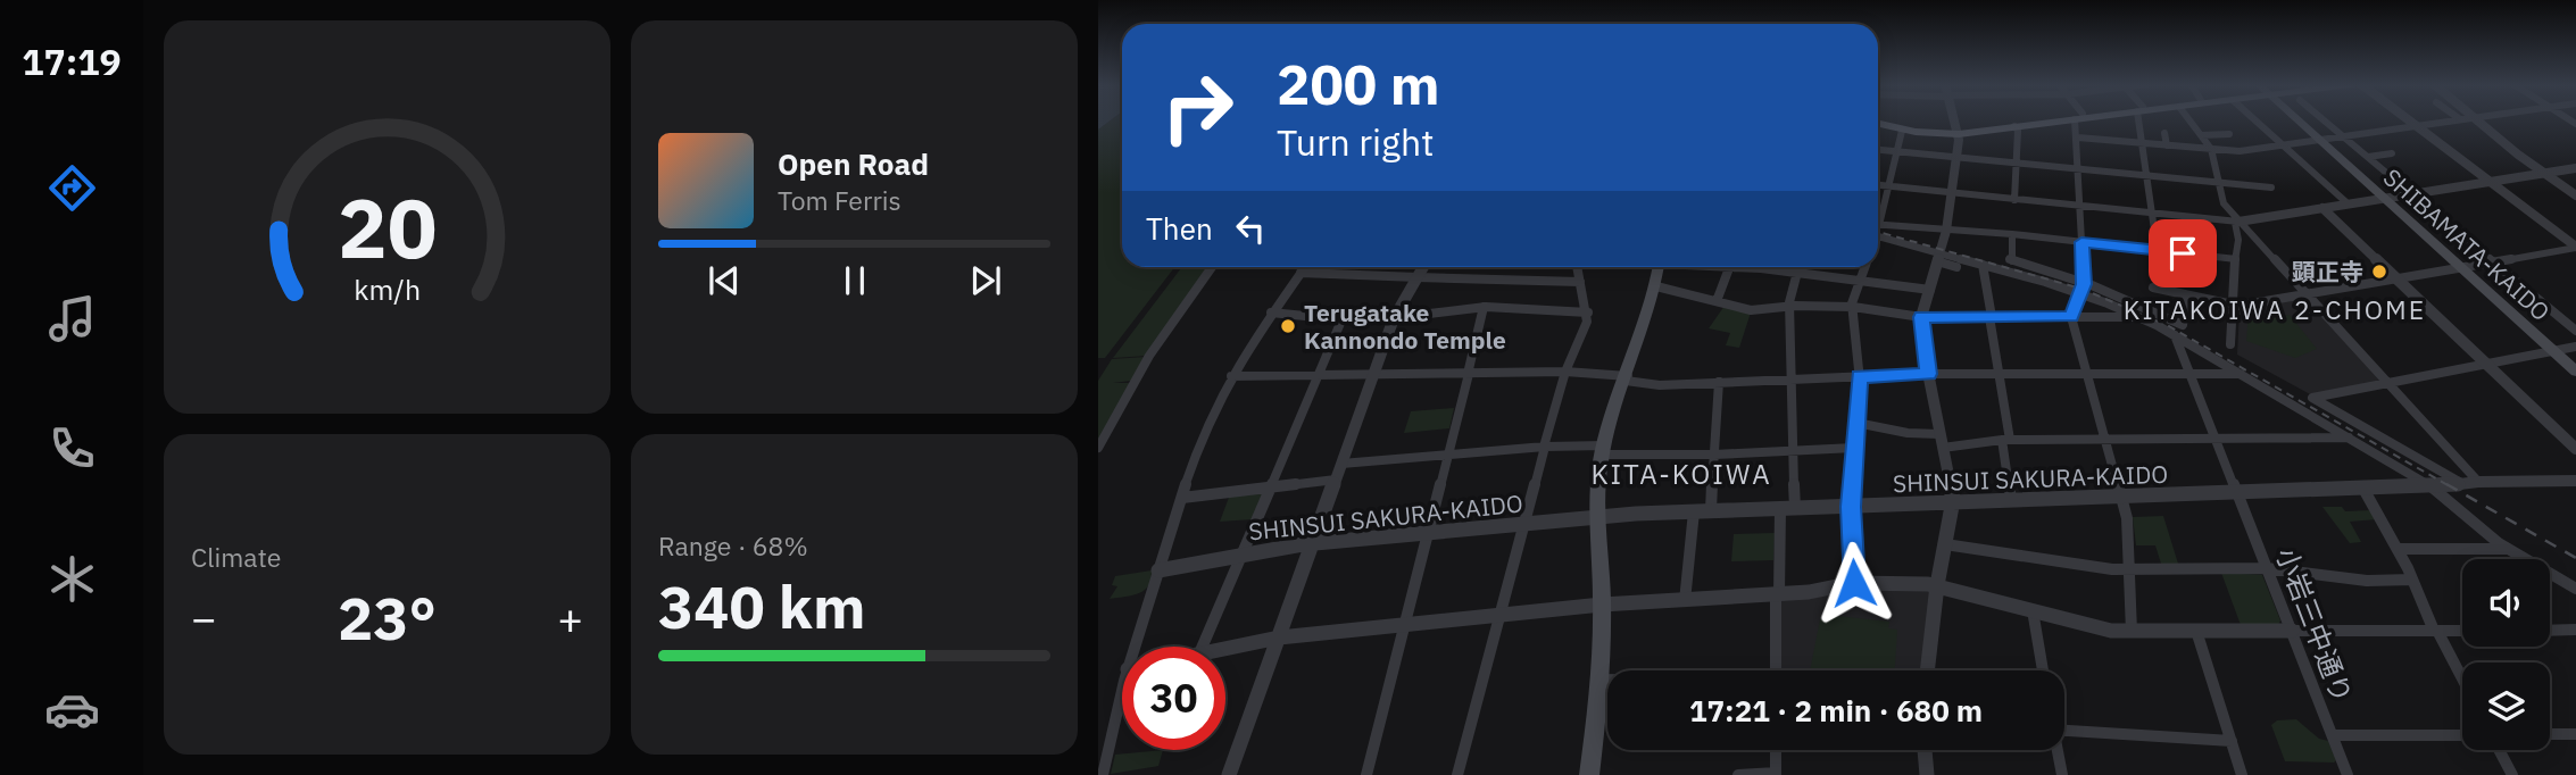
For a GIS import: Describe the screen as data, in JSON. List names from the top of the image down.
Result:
{
  "streets": {
    "main road": ["SHIBAMATA-KAIDO"],
    "street": ["SHINSUI SAKURA-KAIDO", "小岩三中通り"]
  },
  "crossings": [
    ["SHINSUI SAKURA-KAIDO", "小岩三中通り"]
  ],
  "districts": ["KITAKOIWA 2-CHOME", "KITA-KOIWA"],
  "places": ["顕正寺", "Terugatake Kannondo Temple"],
  "page": {
    "tabs": "17:19",
    "turn": ["200 m", "Turn right"],
    "song": ["Open Road", "Tom Ferris"],
    "then": "Then",
    "tile": [
      "Climate",
      ["Range · 68%", "340 km"]
    ],
    "heat": ["−", "23°", "+"],
    "limit": "30",
    "trip": "17:21 · 2 min · 680 m",
    "gauge": ["20", "km/h"]
  }
}
